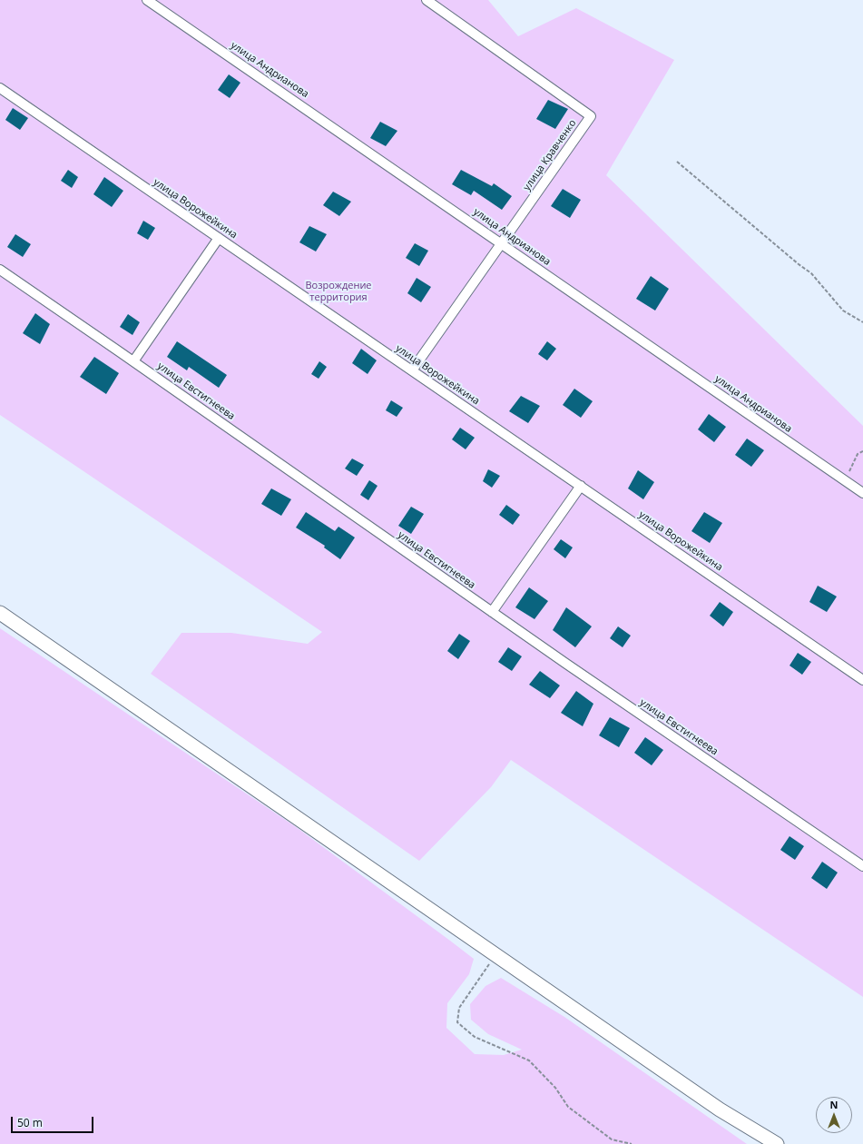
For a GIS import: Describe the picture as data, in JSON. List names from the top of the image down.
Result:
{
  "streets": {
    "street": [
      "улица Андрианова",
      "улица Кравченко",
      "улица Ворожейкина",
      "улица Евстигнеева"
    ]
  },
  "crossings": [
    ["улица Андрианова", "улица Кравченко"],
    ["улица Кравченко", "улица Ворожейкина"]
  ],
  "parks": ["Возрождение территория"],
  "scale_bar": "50 m",
  "north": "top"
}
